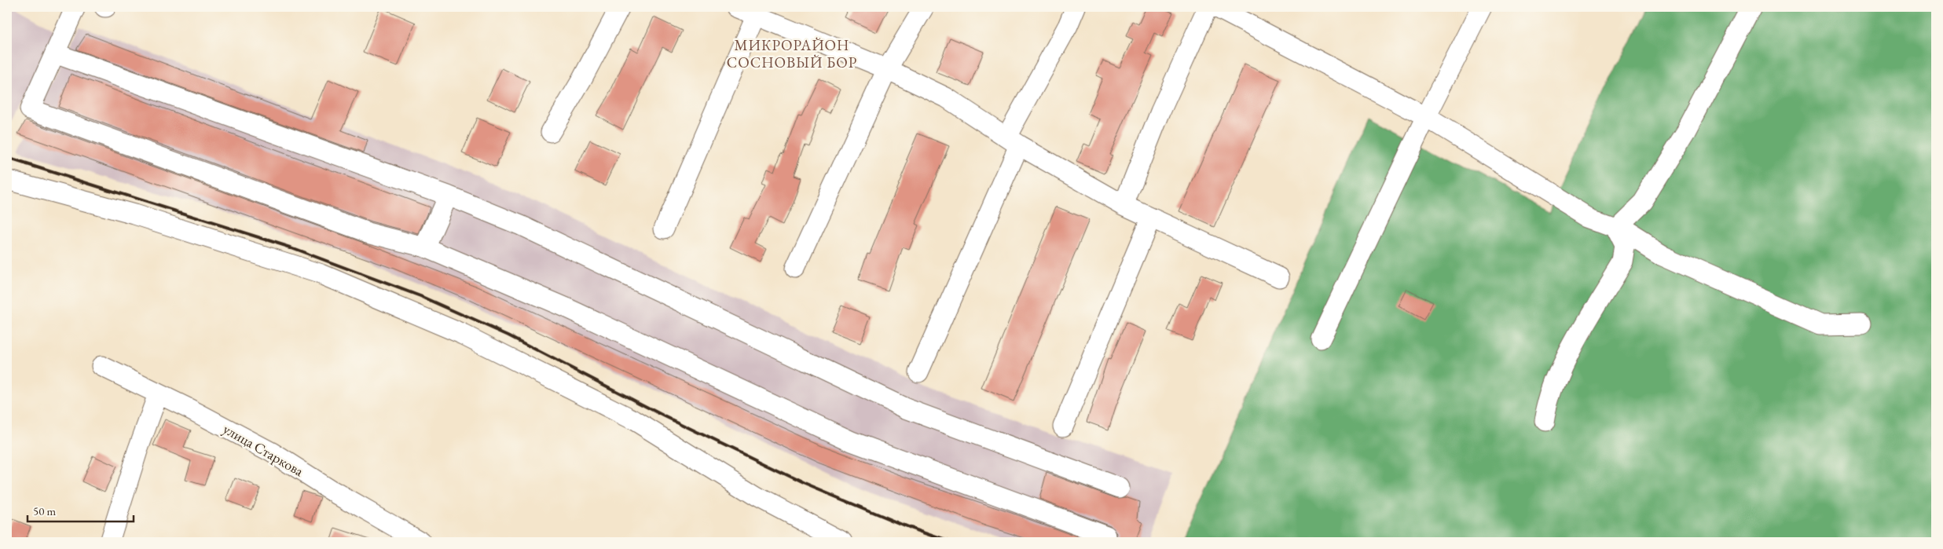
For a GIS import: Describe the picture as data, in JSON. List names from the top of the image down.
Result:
{
  "streets": {
    "street": ["улица Старкова"]
  },
  "districts": ["МИКРОРАЙОН СОСНОВЫЙ БОР"],
  "scale_bar": "50 m"
}
